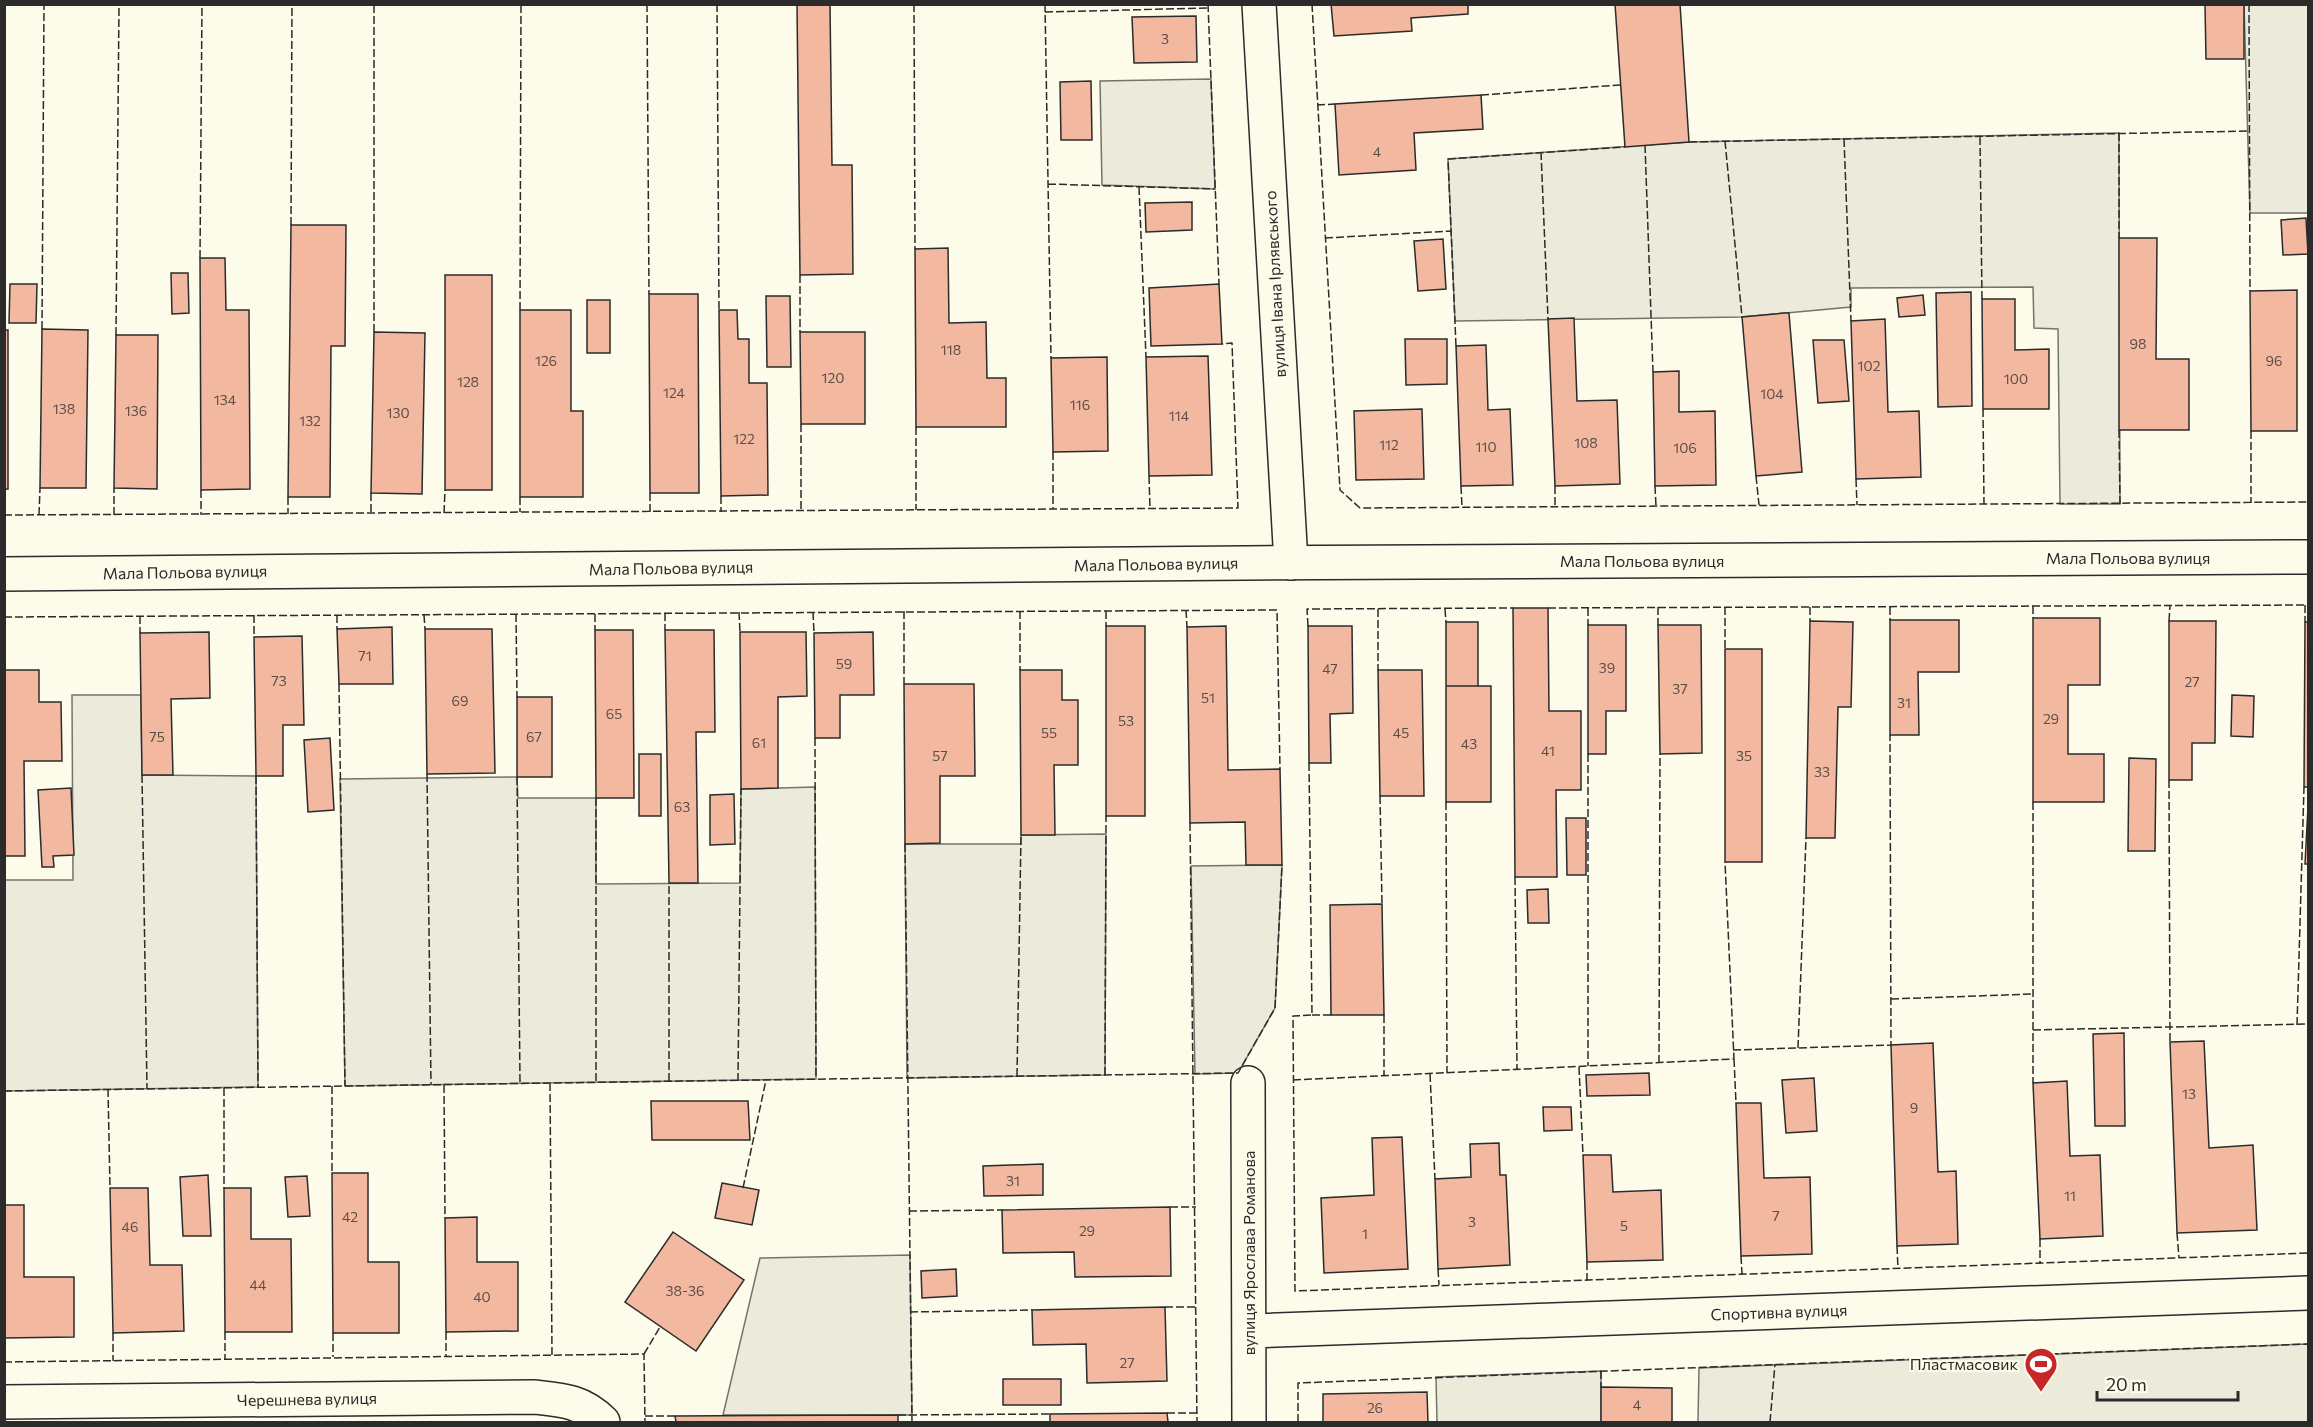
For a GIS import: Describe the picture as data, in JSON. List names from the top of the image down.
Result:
{
  "streets": {
    "street": [
      "вулиця Івана Ірлявського",
      "Мала Польова вулиця",
      "вулиця Ярослава Романова",
      "Спортивна вулиця",
      "Черешнева вулиця"
    ]
  },
  "crossings": [
    ["вулиця Івана Ірлявського", "Мала Польова вулиця"],
    ["вулиця Ярослава Романова", "Спортивна вулиця"]
  ],
  "places": {
    "sports": ["Пластмасовик"]
  },
  "house_numbers": [
    "3",
    "4",
    "98",
    "118",
    "126",
    "96",
    "102",
    "120",
    "100",
    "128",
    "124",
    "104",
    "134",
    "116",
    "138",
    "136",
    "130",
    "114",
    "132",
    "122",
    "108",
    "112",
    "110",
    "106",
    "71",
    "59",
    "39",
    "47",
    "73",
    "27",
    "37",
    "51",
    "69",
    "31",
    "65",
    "29",
    "53",
    "55",
    "45",
    "75",
    "67",
    "61",
    "43",
    "41",
    "57",
    "35",
    "33",
    "63",
    "13",
    "9",
    "31",
    "11",
    "7",
    "42",
    "3",
    "5",
    "46",
    "29",
    "1",
    "44",
    "38-36",
    "40",
    "27",
    "4",
    "26"
  ],
  "scale_bar": "20 m"
}
